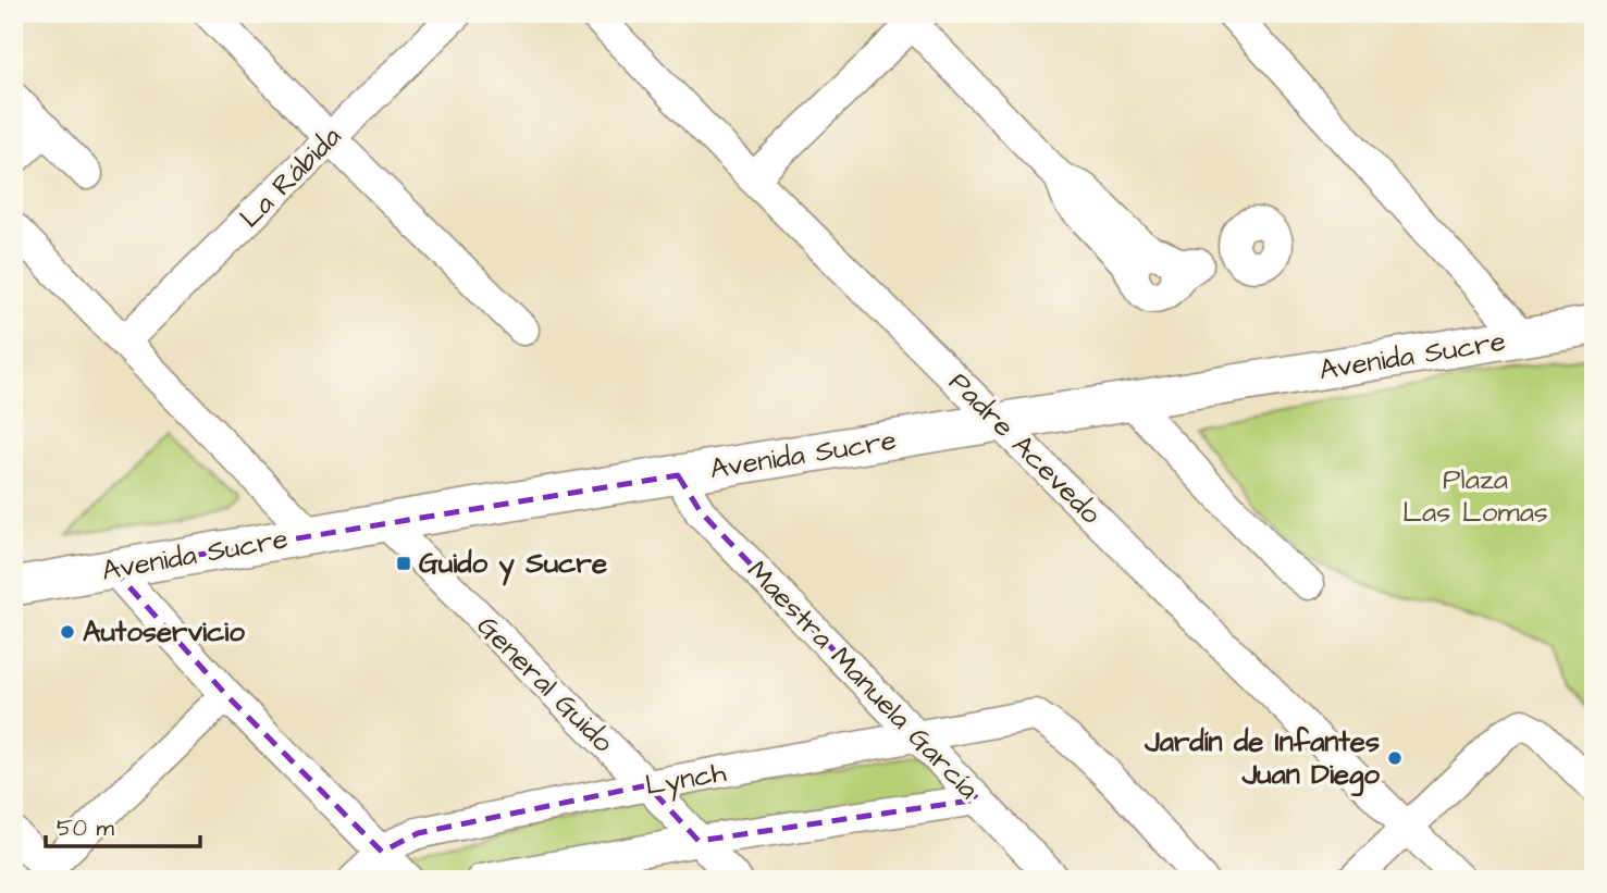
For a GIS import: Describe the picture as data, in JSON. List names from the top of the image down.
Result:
{
  "streets": {
    "main road": ["Avenida Sucre"],
    "street": [
      "La Rábida",
      "Padre Acevedo",
      "Maestra Manuela García",
      "General Guido",
      "Lynch"
    ]
  },
  "crossings": [
    ["Avenida Sucre", "Padre Acevedo"],
    ["Avenida Sucre", "Maestra Manuela García"],
    ["Avenida Sucre", "General Guido"],
    ["Maestra Manuela García", "Lynch"],
    ["General Guido", "Lynch"]
  ],
  "parks": ["Plaza Las Lomas"],
  "places": {
    "transit": ["Guido y Sucre"],
    "other": ["Autoservicio", "Jardín de Infantes Juan Diego"]
  },
  "scale_bar": "50 m"
}
